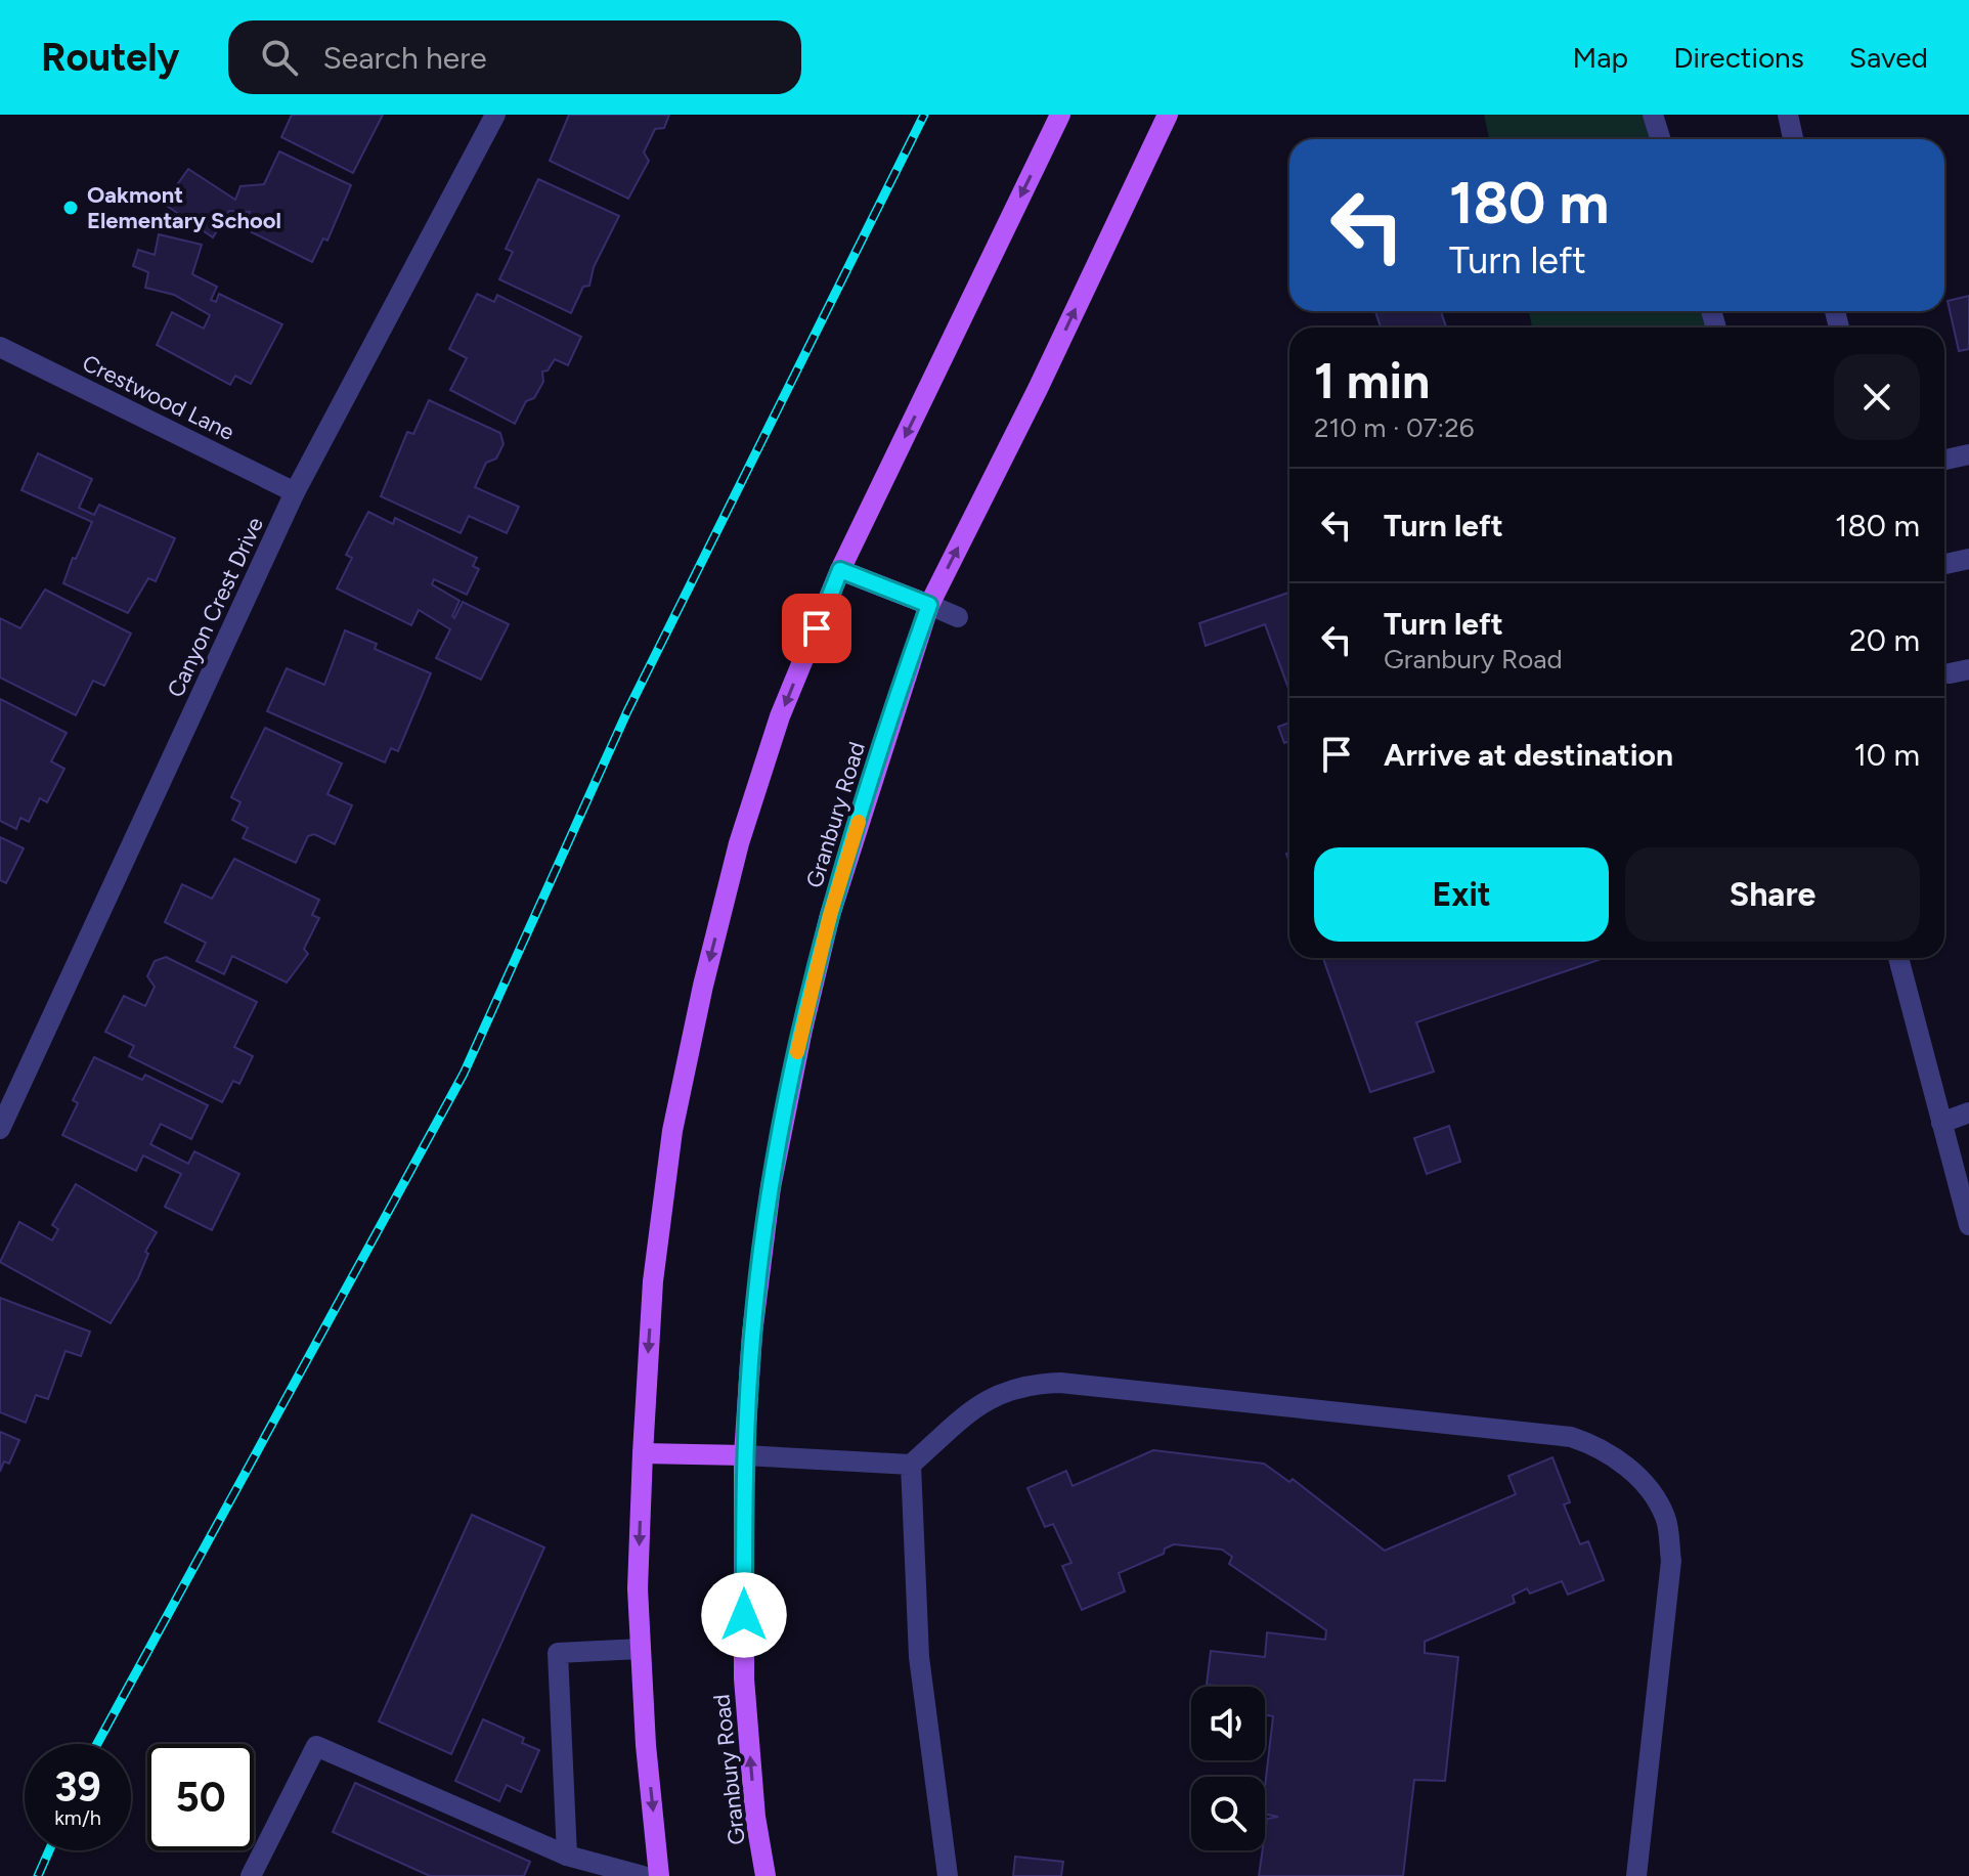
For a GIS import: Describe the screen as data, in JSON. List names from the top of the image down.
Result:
{
  "streets": {
    "main road": ["Granbury Road"],
    "street": ["Crestwood Lane", "Canyon Crest Drive"]
  },
  "crossings": [
    ["Crestwood Lane", "Canyon Crest Drive"]
  ],
  "places": ["Oakmont Elementary School"],
  "page": {
    "header": "Routely",
    "search": "Search here",
    "nav": ["Map", "Directions", "Saved"],
    "turn": ["180 m", "Turn left"],
    "heading": ["1 min", "210 m · 07:26"],
    "list": [
      {
        "name": "Turn left",
        "value": "180 m"
      },
      {
        "name": "Turn left",
        "note": "Granbury Road",
        "value": "20 m"
      },
      {
        "name": "Arrive at destination",
        "value": "10 m"
      }
    ],
    "buttons": ["Exit", "Share"],
    "speed": "39 km/h",
    "limit": "50"
  }
}
